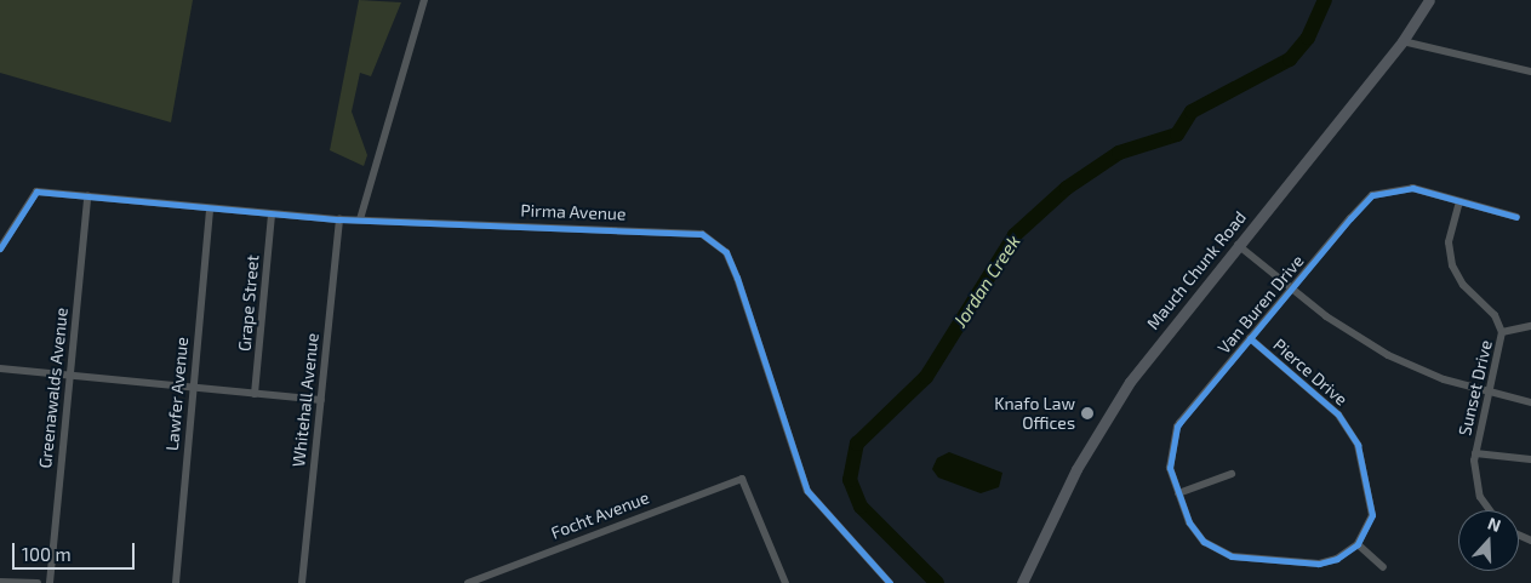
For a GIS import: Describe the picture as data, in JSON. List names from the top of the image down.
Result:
{
  "streets": {
    "main road": ["Mauch Chunk Road"],
    "street": [
      "Pirma Avenue",
      "Grape Street",
      "Van Buren Drive",
      "Pierce Drive",
      "Greenawalds Avenue",
      "Sunset Drive",
      "Lawfer Avenue",
      "Whitehall Avenue",
      "Focht Avenue"
    ]
  },
  "crossings": [
    ["Pirma Avenue", "Grape Street"],
    ["Pirma Avenue", "Greenawalds Avenue"],
    ["Pirma Avenue", "Lawfer Avenue"],
    ["Pirma Avenue", "Whitehall Avenue"],
    ["Van Buren Drive", "Pierce Drive"],
    ["Van Buren Drive", "Sunset Drive"]
  ],
  "water": ["Jordan Creek"],
  "places": ["Knafo Law Offices"],
  "scale_bar": "100 m",
  "north": "top"
}
